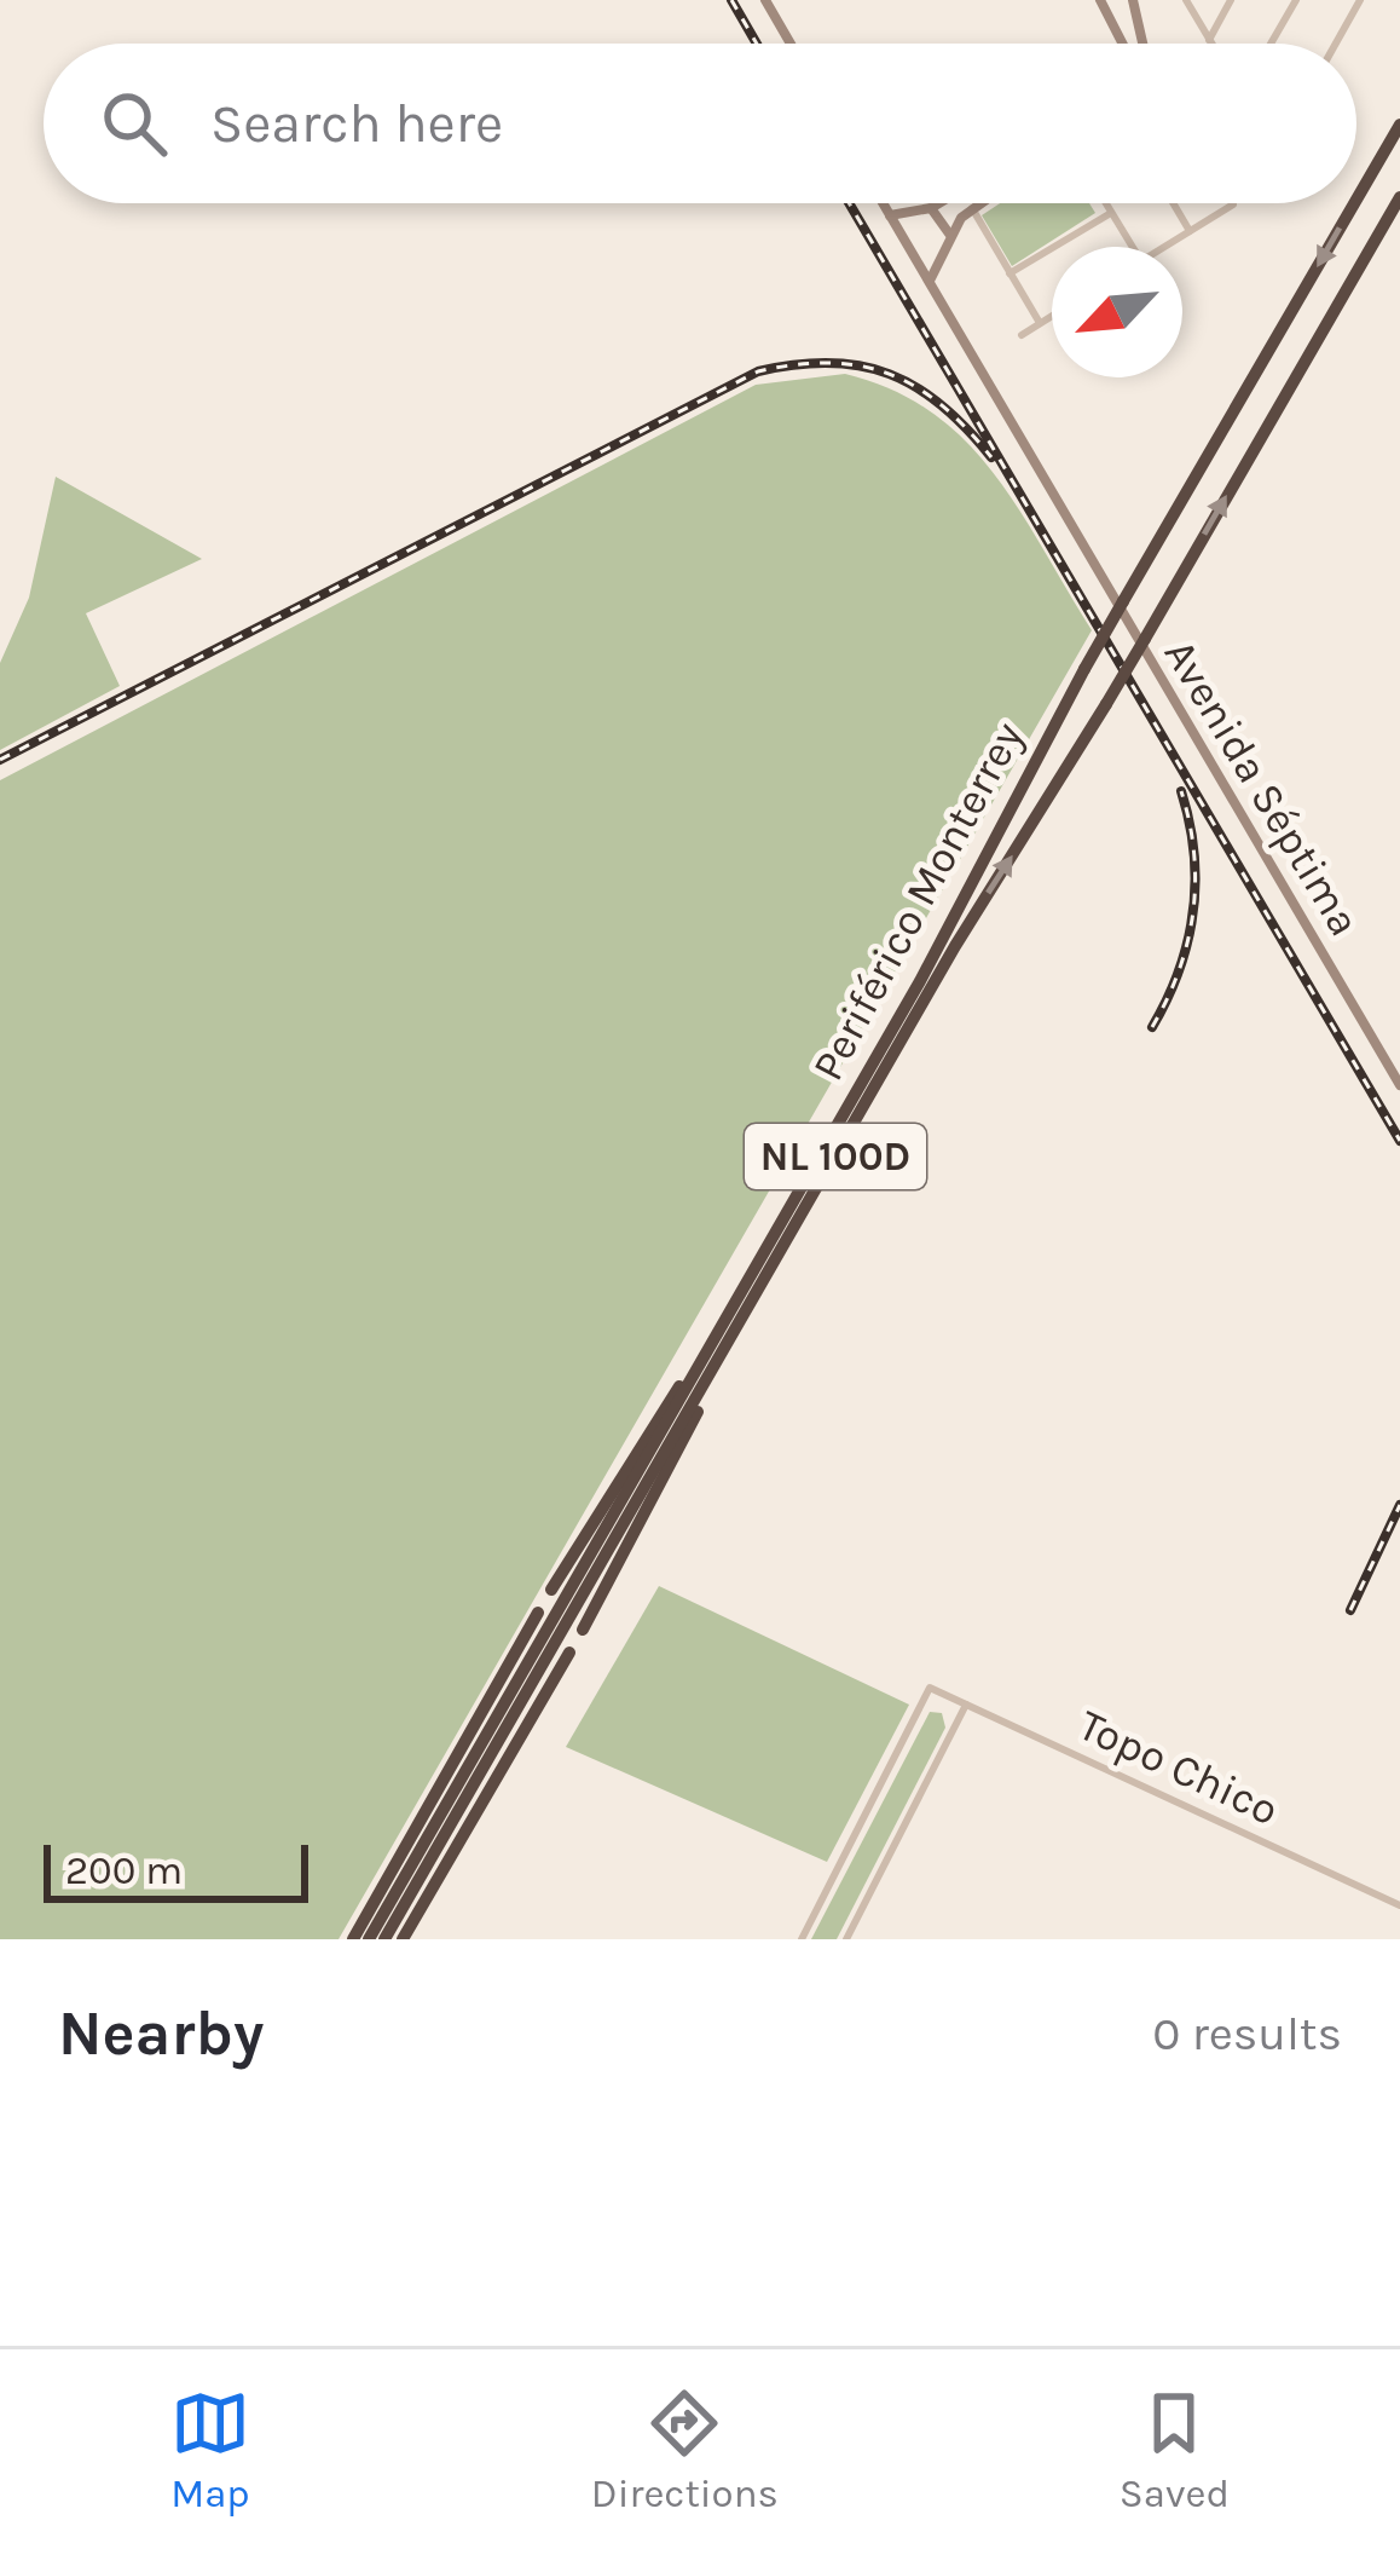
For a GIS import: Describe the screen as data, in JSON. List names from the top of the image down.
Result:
{
  "streets": {
    "highway": ["Periférico Monterrey", "NL 100D"],
    "street": ["Avenida Séptima", "Topo Chico"]
  },
  "crossings": [
    ["Avenida Séptima", "Periférico Monterrey"]
  ],
  "scale_bar": "200 m",
  "north": "bottom left",
  "page": {
    "search": "Search here",
    "scale": "200 m",
    "heading": ["Nearby", "0 results"],
    "nav": ["Map", "Directions", "Saved"]
  }
}
